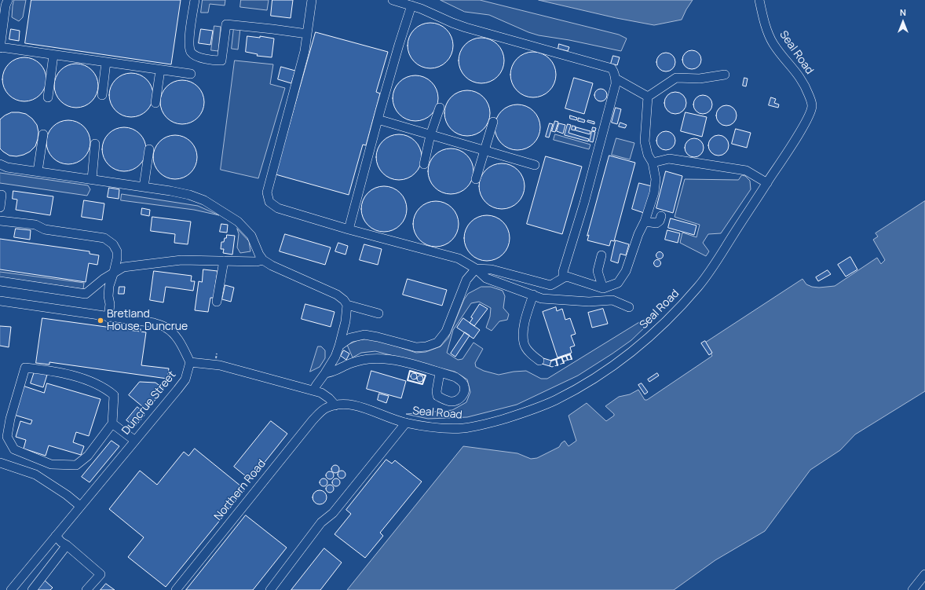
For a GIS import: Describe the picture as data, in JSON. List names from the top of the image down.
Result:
{
  "streets": {
    "street": ["Seal Road", "Duncrue Street", "Northern Road"]
  },
  "crossings": [
    ["Seal Road", "Northern Road"]
  ],
  "places": ["Bretland House, Duncrue"],
  "north": "top"
}
